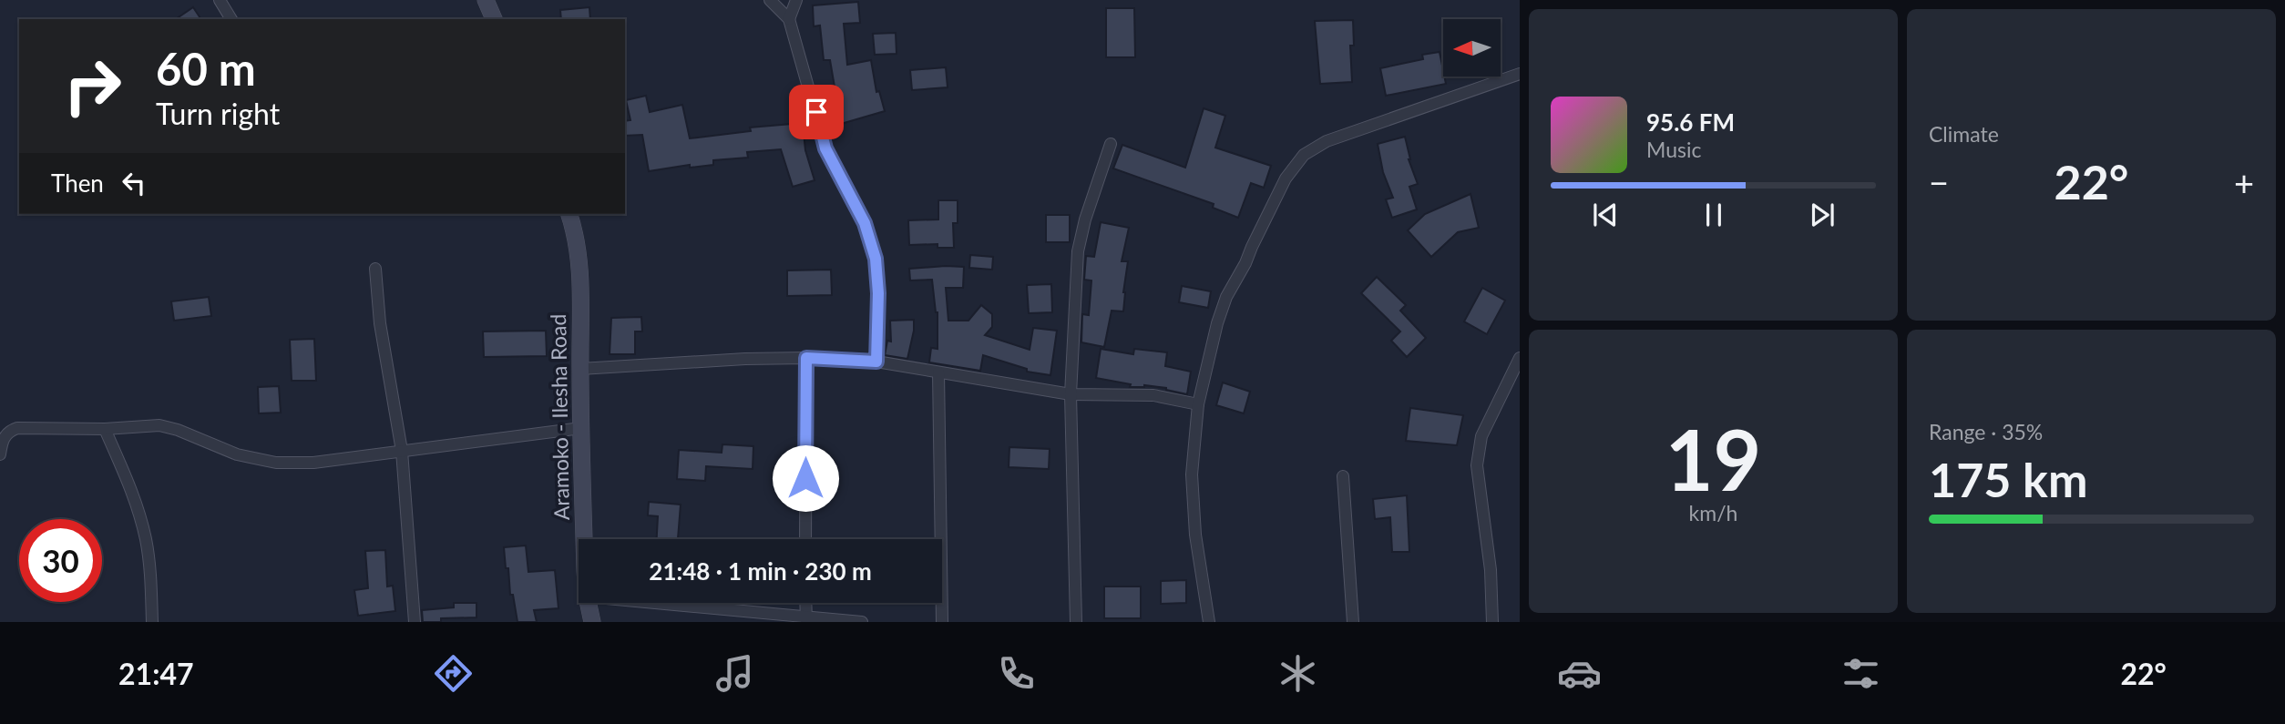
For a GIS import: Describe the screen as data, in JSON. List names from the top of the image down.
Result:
{
  "streets": {
    "main road": ["Aramoko - Ilesha Road"]
  },
  "north": "left",
  "page": {
    "tile": [
      "Climate",
      ["19", "km/h"],
      ["Range · 35%", "175 km"]
    ],
    "turn": ["60 m", "Turn right"],
    "song": ["95.6 FM", "Music"],
    "then": "Then",
    "heat": ["−", "22°", "+"],
    "limit": "30",
    "trip": "21:48 · 1 min · 230 m",
    "tabs": ["21:47", "22°"]
  }
}
